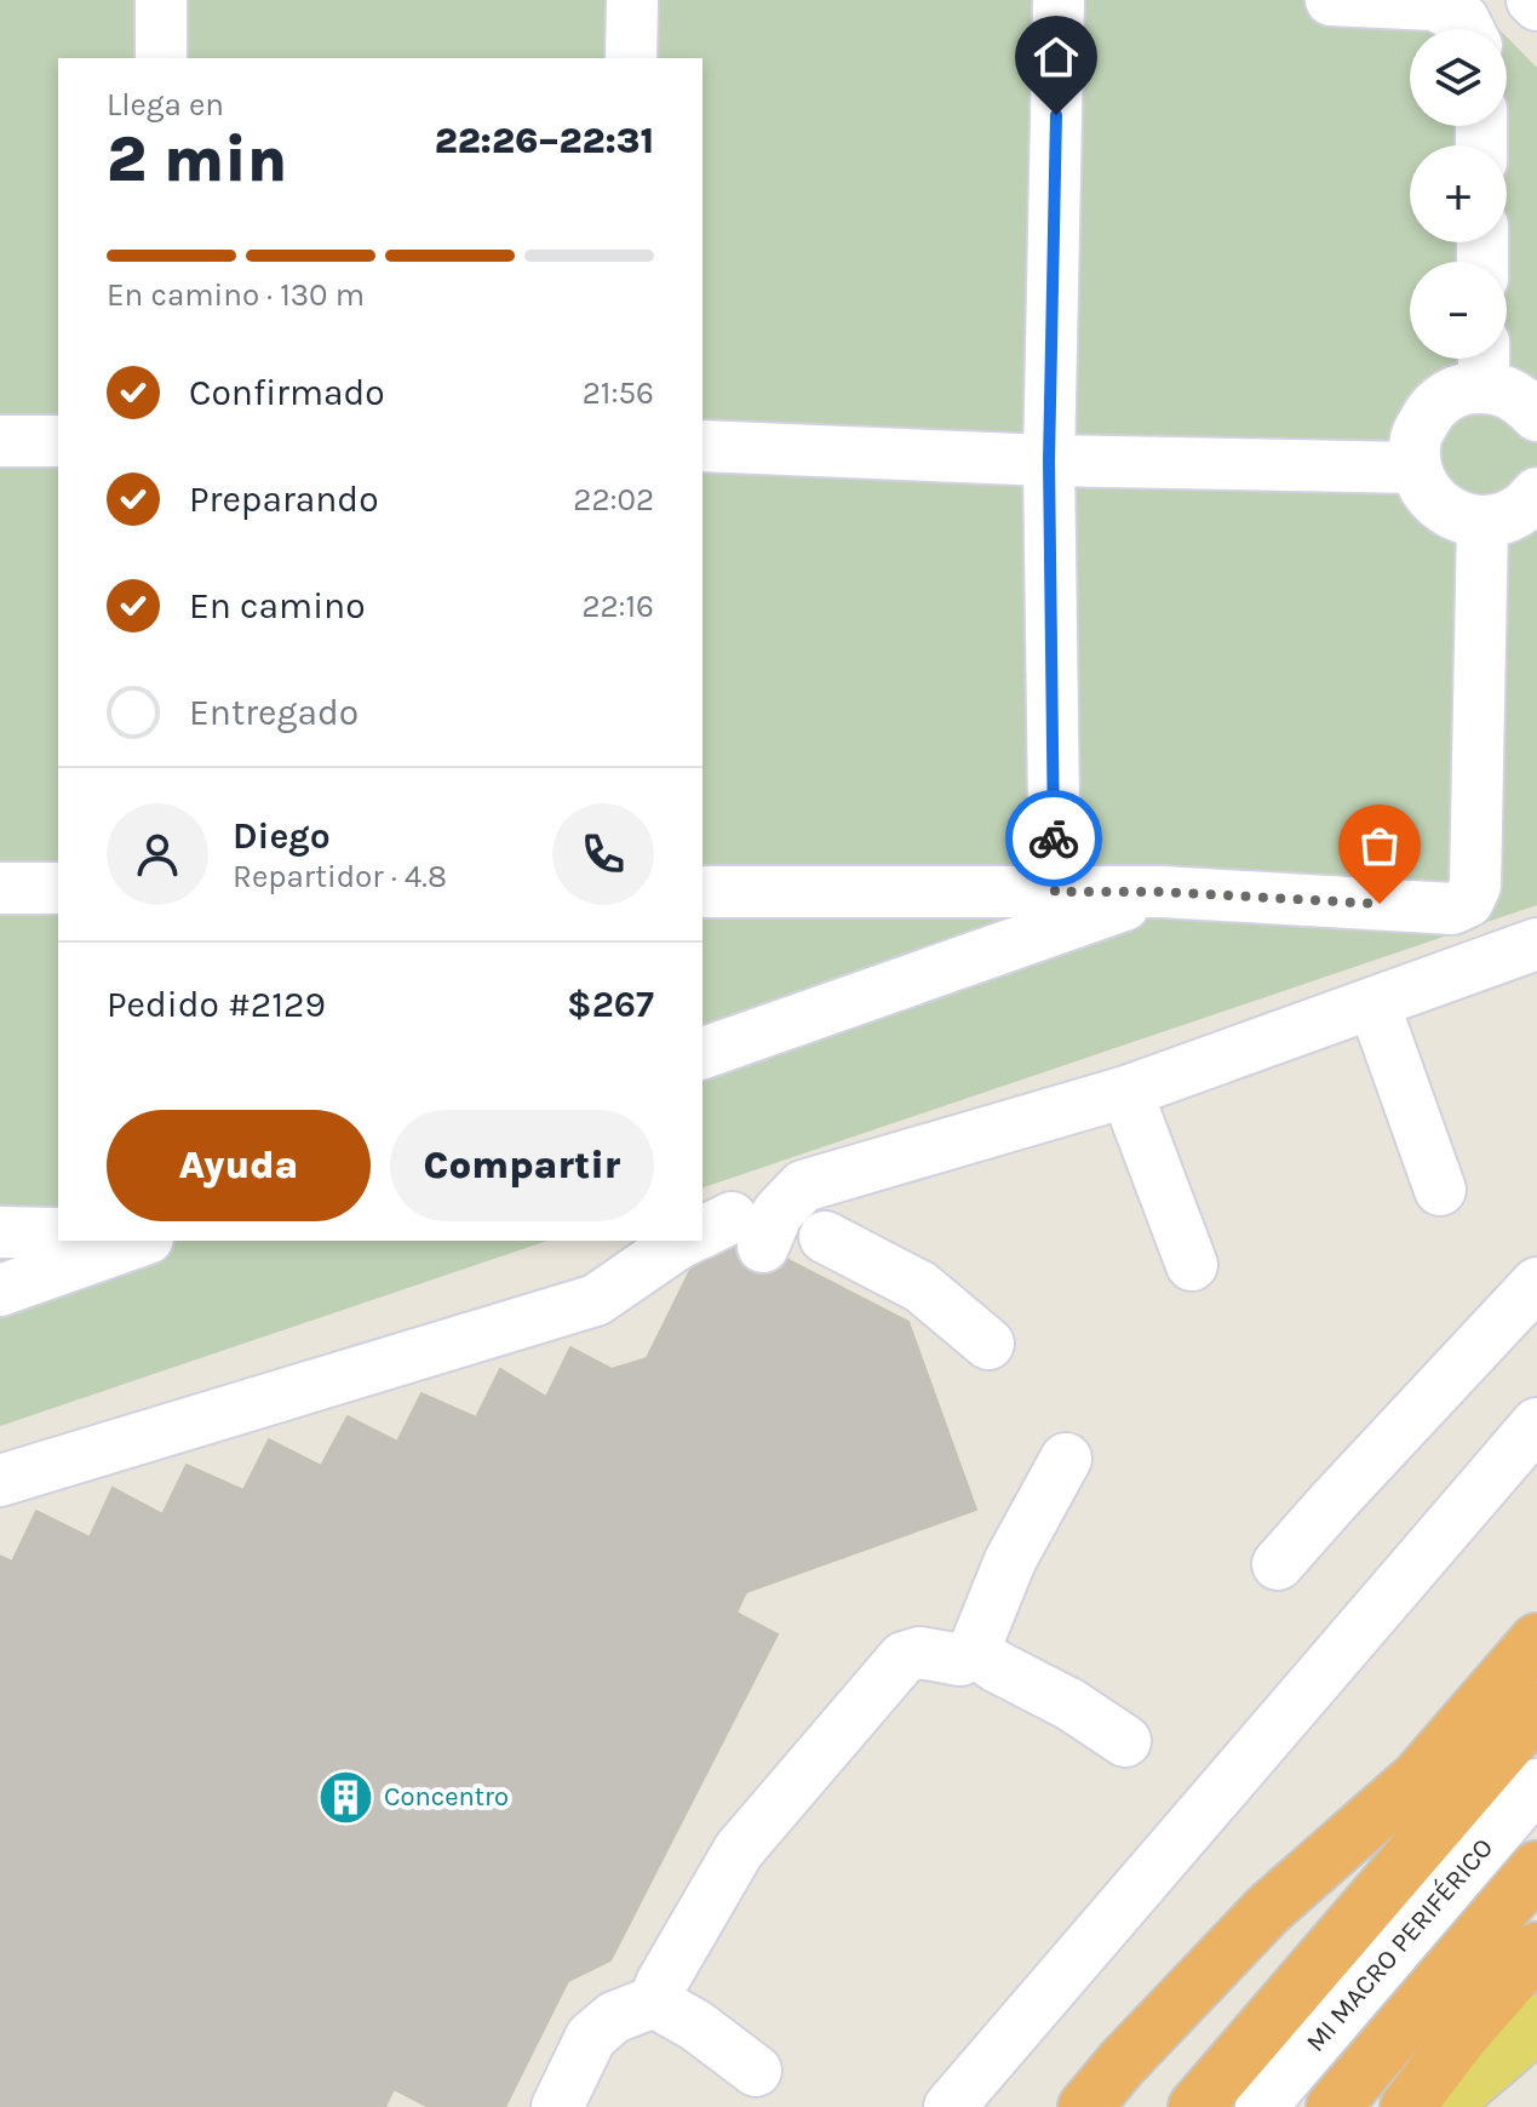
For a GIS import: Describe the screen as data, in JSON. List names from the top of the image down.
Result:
{
  "streets": {
    "street": ["MI MACRO PERIFÉRICO"]
  },
  "places": {
    "building": ["Concentro"]
  },
  "page": {
    "map_buttons": ["+", "−"],
    "heading": ["2 min", "Llega en", "22:26–22:31"],
    "panel": [
      "Diego",
      "Repartidor · 4.8",
      "Pedido #2129",
      "$267"
    ],
    "bar": "En camino · 130 m",
    "list": [
      ["Confirmado", "21:56"],
      ["Preparando", "22:02"],
      ["En camino", "22:16"],
      "Entregado"
    ],
    "buttons": ["Ayuda", "Compartir"]
  }
}
